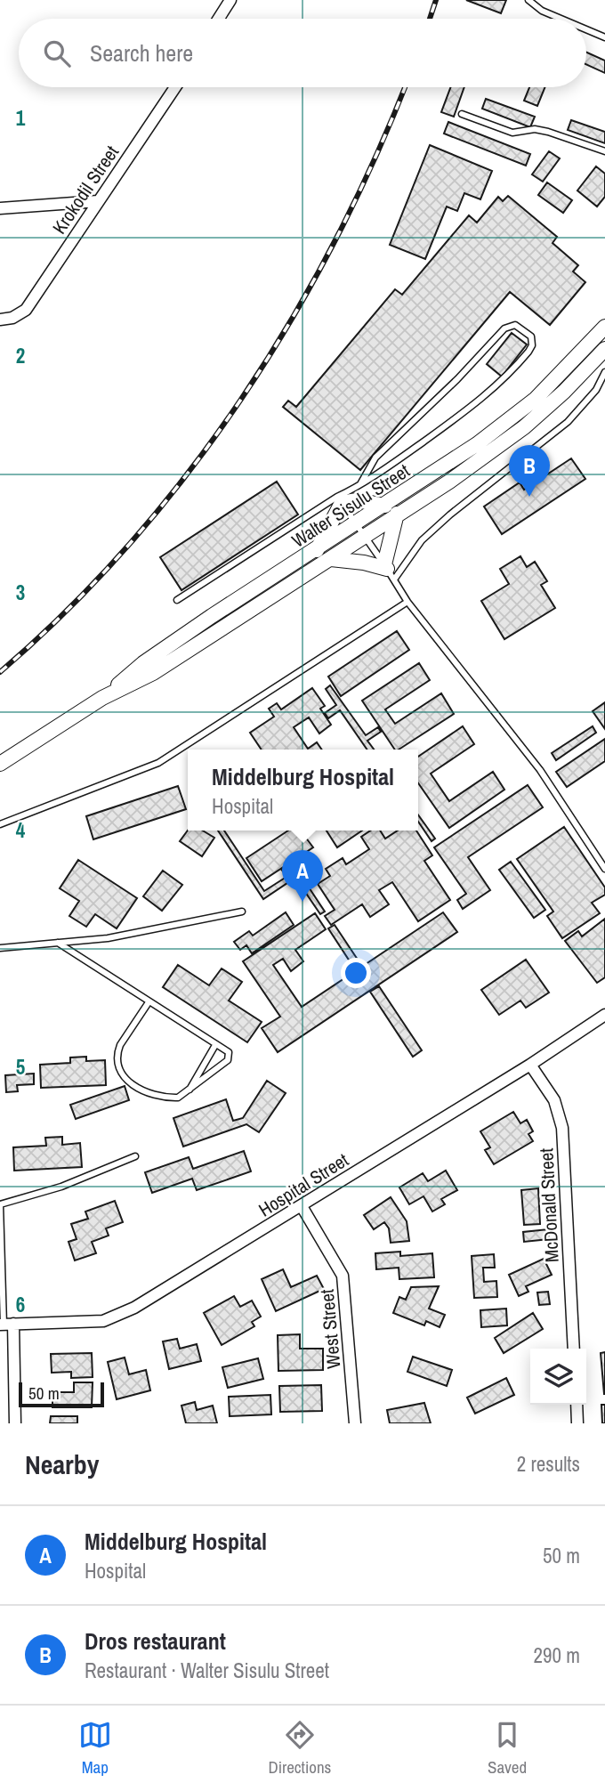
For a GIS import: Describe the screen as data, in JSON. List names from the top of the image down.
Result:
{
  "streets": {
    "main road": ["Walter Sisulu Street"],
    "street": [
      "Krokodil Street",
      "Hospital Street",
      "McDonald Street",
      "West Street"
    ]
  },
  "crossings": [
    ["Hospital Street", "McDonald Street"],
    ["Hospital Street", "West Street"]
  ],
  "scale_bar": "50 m",
  "page": {
    "search": "Search here",
    "pins": ["B", "A"],
    "popup": ["Middelburg Hospital", "Hospital"],
    "scale": "50 m",
    "heading": ["Nearby", "2 results"],
    "list": [
      {
        "mark": "A",
        "name": "Middelburg Hospital",
        "note": "Hospital",
        "value": "50 m"
      },
      {
        "mark": "B",
        "name": "Dros restaurant",
        "note": "Restaurant · Walter Sisulu Street",
        "value": "290 m"
      }
    ],
    "nav": ["Map", "Directions", "Saved"]
  },
  "grid": {
    "rows": [
      "1",
      "2",
      "3",
      "4",
      "5",
      "6"
    ]
  }
}
